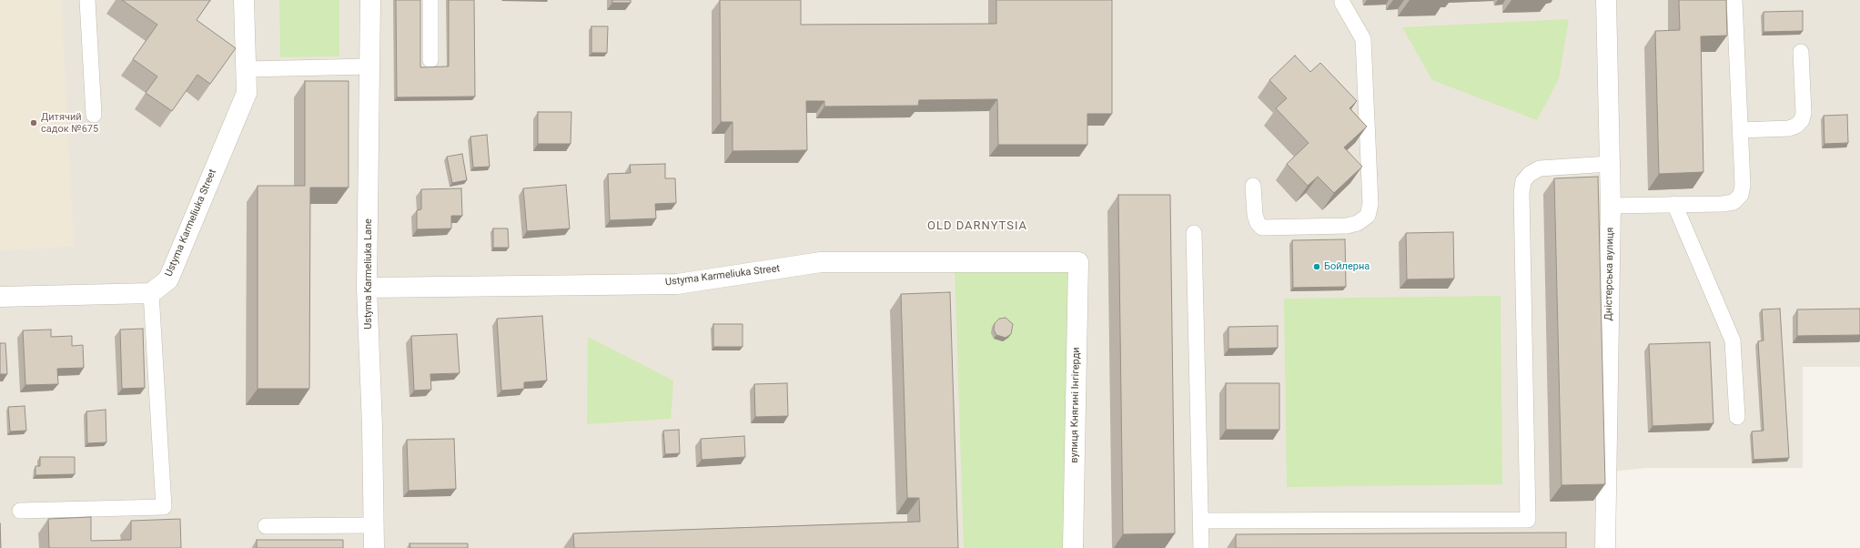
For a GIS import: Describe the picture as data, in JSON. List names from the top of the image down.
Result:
{
  "streets": {
    "street": [
      "Ustyma Karmeliuka Street",
      "Ustyma Karmeliuka Lane",
      "Дністерська вулиця",
      "вулиця Княгині Інгігерди"
    ]
  },
  "crossings": [
    ["Ustyma Karmeliuka Street", "Ustyma Karmeliuka Lane"],
    ["Ustyma Karmeliuka Street", "вулиця Княгині Інгігерди"]
  ],
  "districts": ["OLD DARNYTSIA"],
  "places": ["Дитячий садок №675", "Бойлерна"]
}
